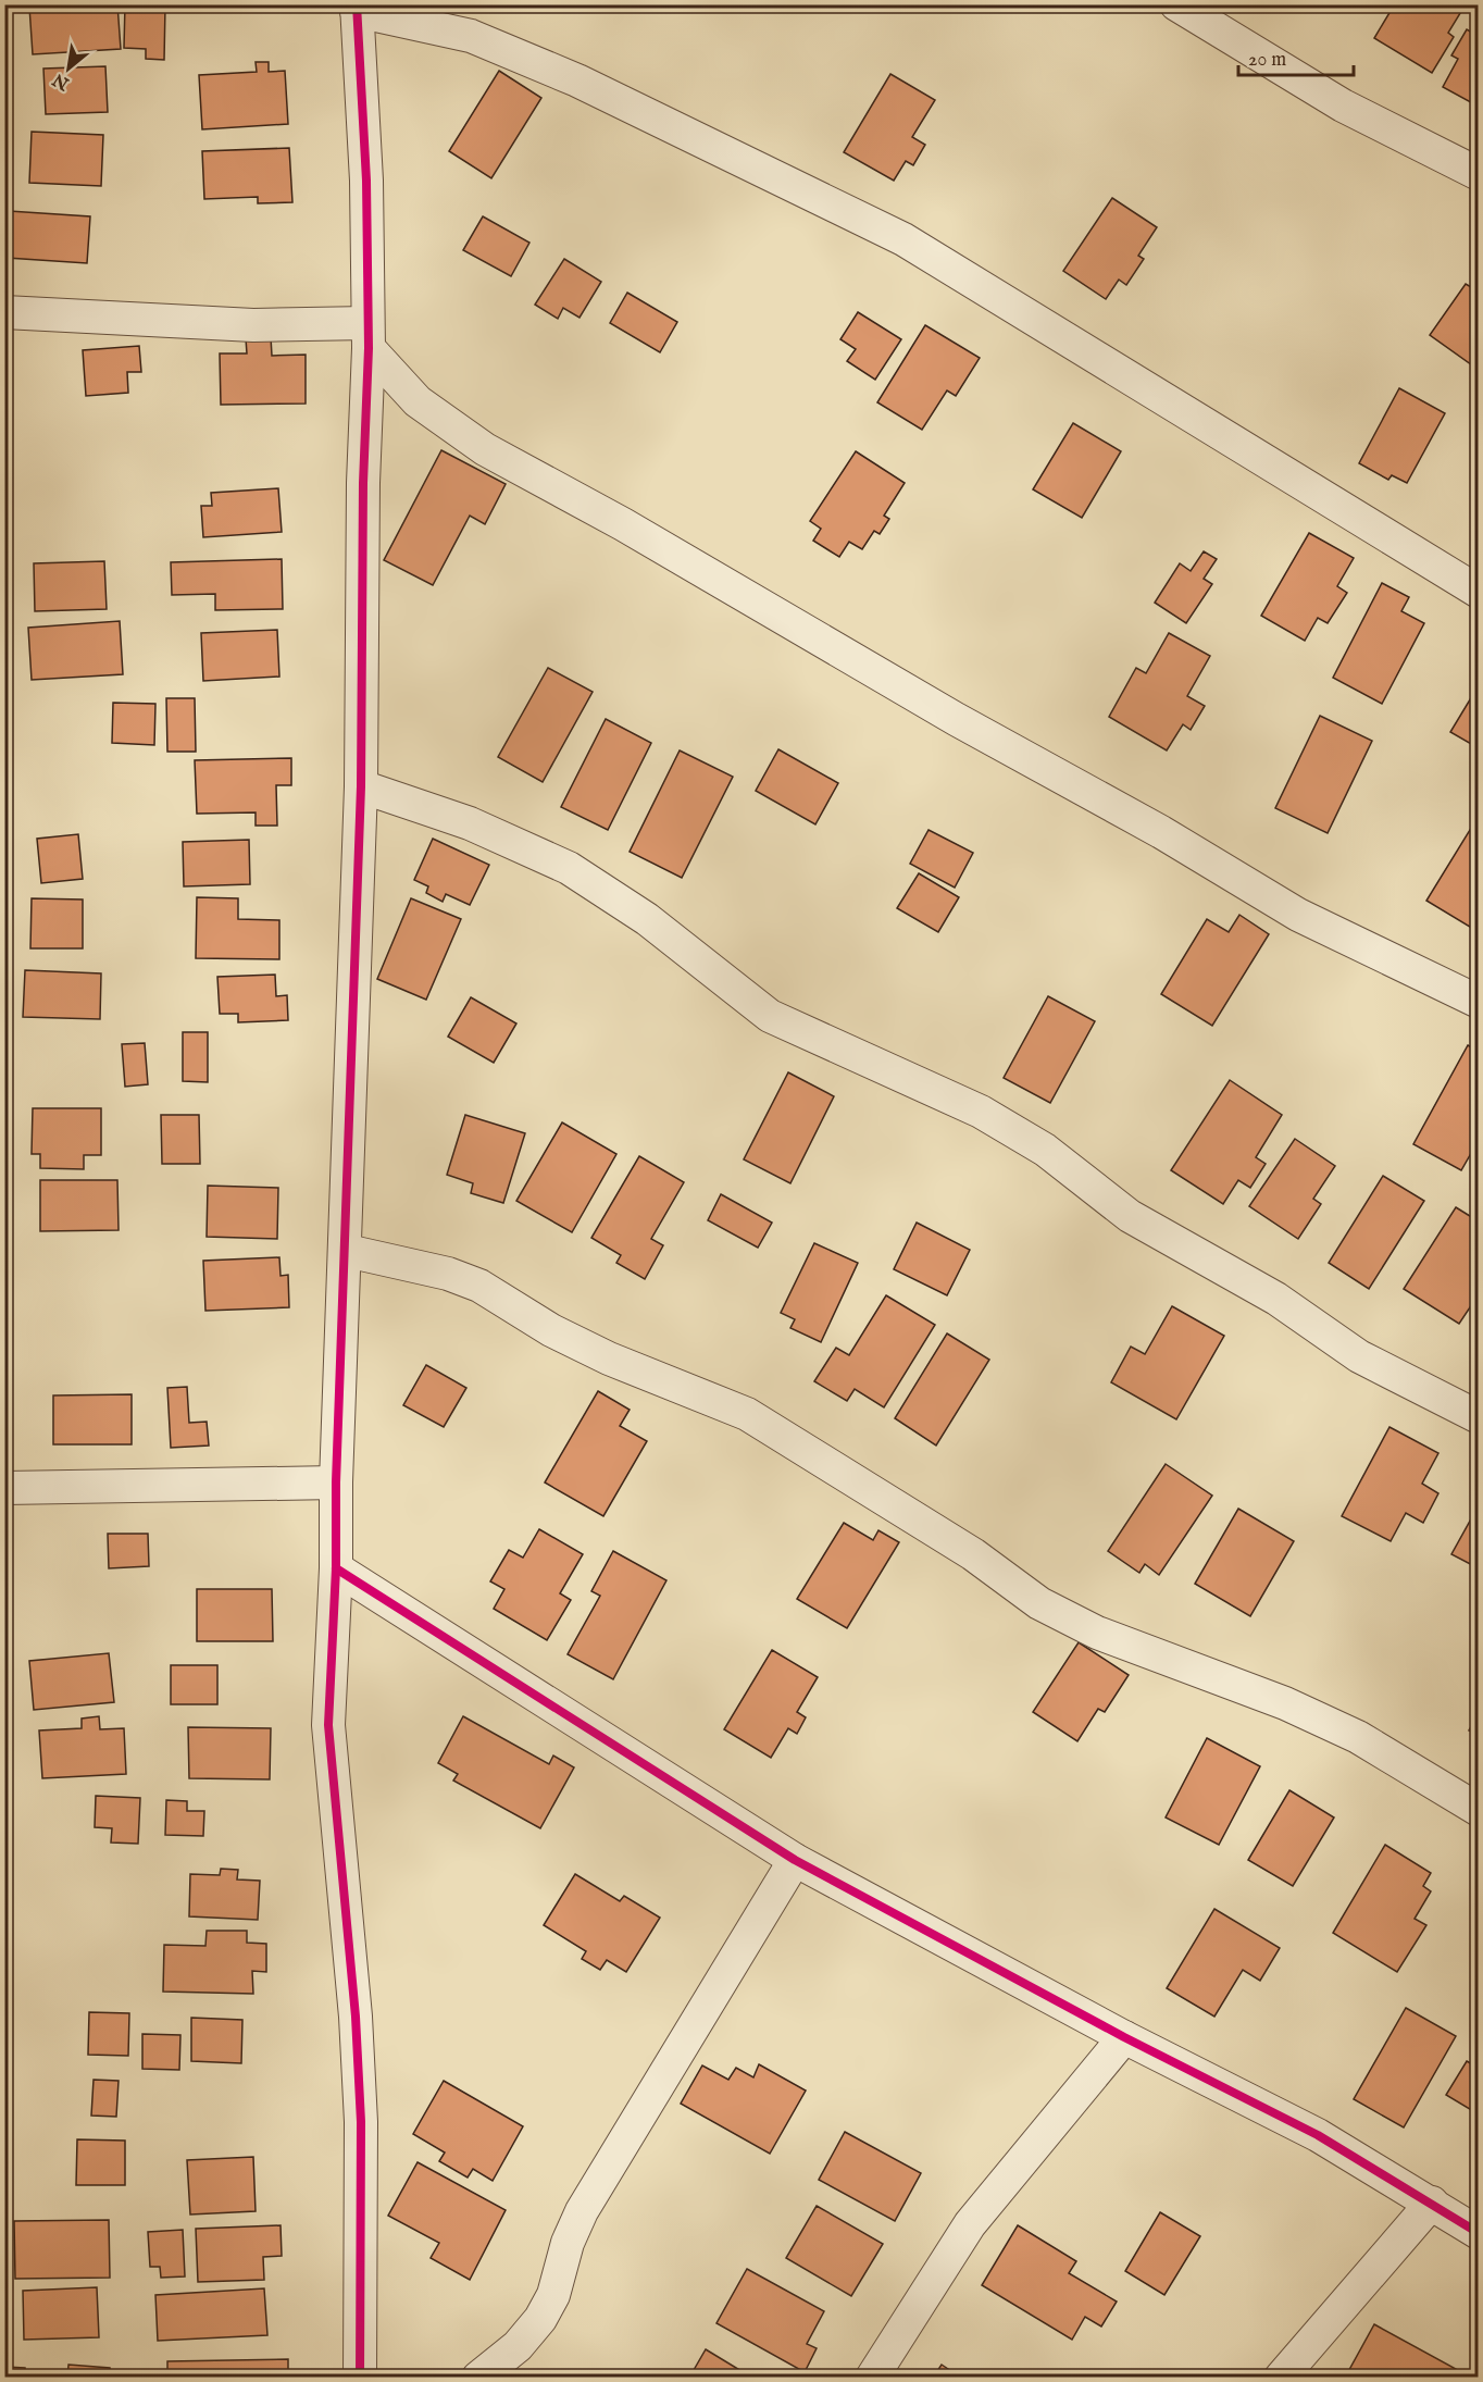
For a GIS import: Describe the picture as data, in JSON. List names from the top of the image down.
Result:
{
  "scale_bar": "20 m",
  "north": "bottom left"
}
